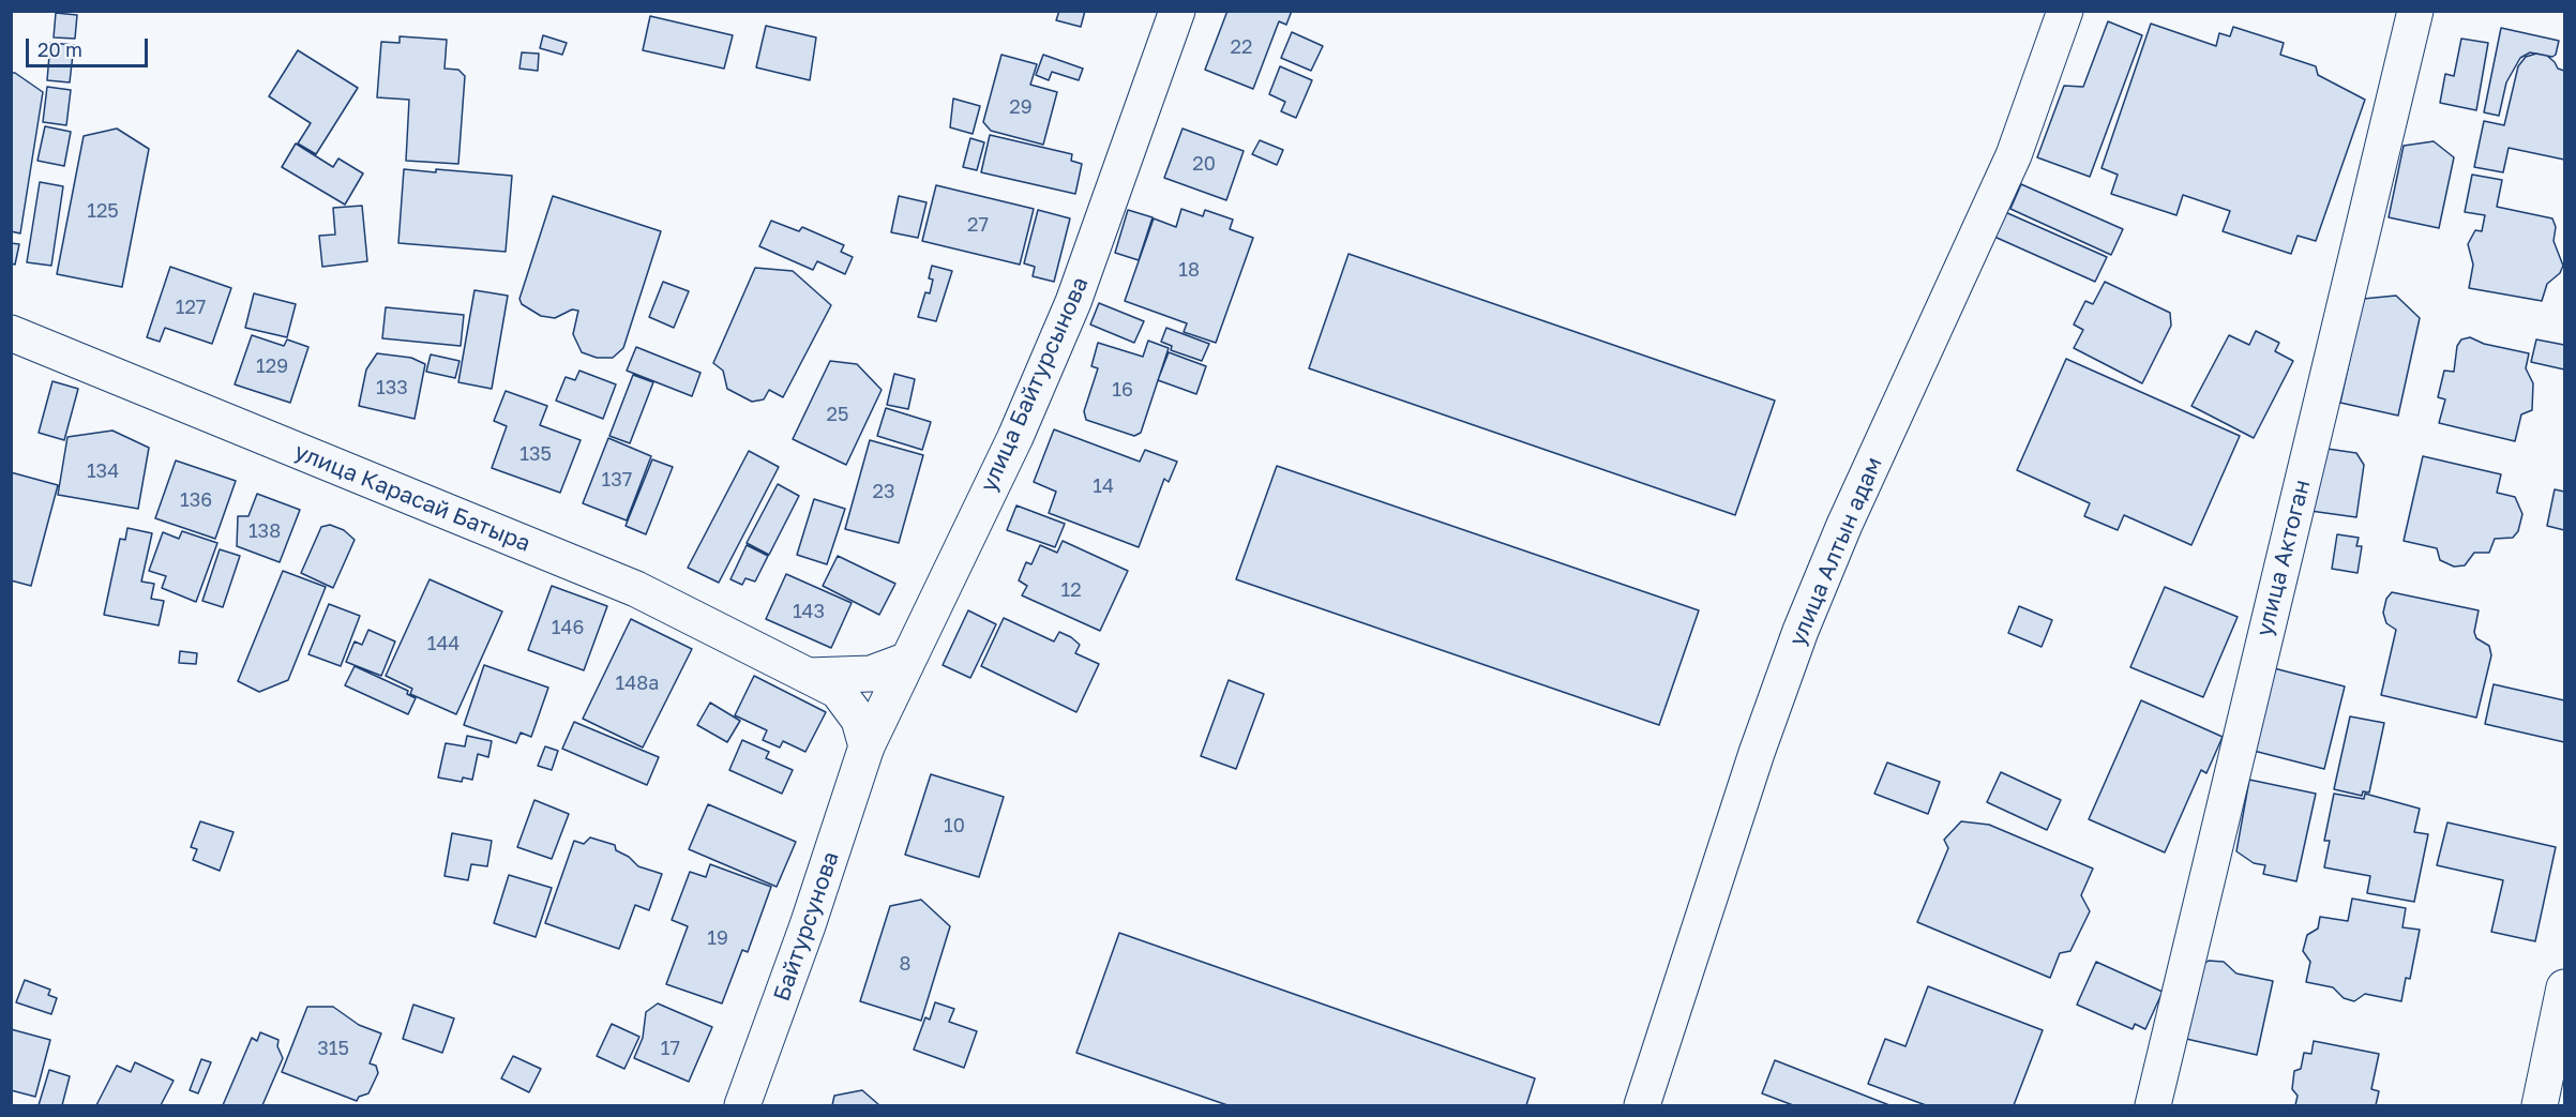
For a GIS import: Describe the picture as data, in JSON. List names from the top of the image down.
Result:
{
  "streets": {
    "street": [
      "улица Байтурсынова",
      "улица Карасай Батыра",
      "улица Алтын адам",
      "улица Актоган",
      "Байтурсунова"
    ]
  },
  "crossings": [
    ["улица Байтурсынова", "улица Карасай Батыра"],
    ["улица Байтурсынова", "Байтурсунова"],
    ["улица Карасай Батыра", "Байтурсунова"]
  ],
  "house_numbers": [
    "22",
    "29",
    "20",
    "125",
    "27",
    "18",
    "127",
    "129",
    "133",
    "16",
    "25",
    "135",
    "134",
    "137",
    "14",
    "23",
    "136",
    "138",
    "12",
    "143",
    "146",
    "144",
    "148а",
    "10",
    "19",
    "8",
    "315",
    "17"
  ],
  "scale_bar": "20 m"
}
